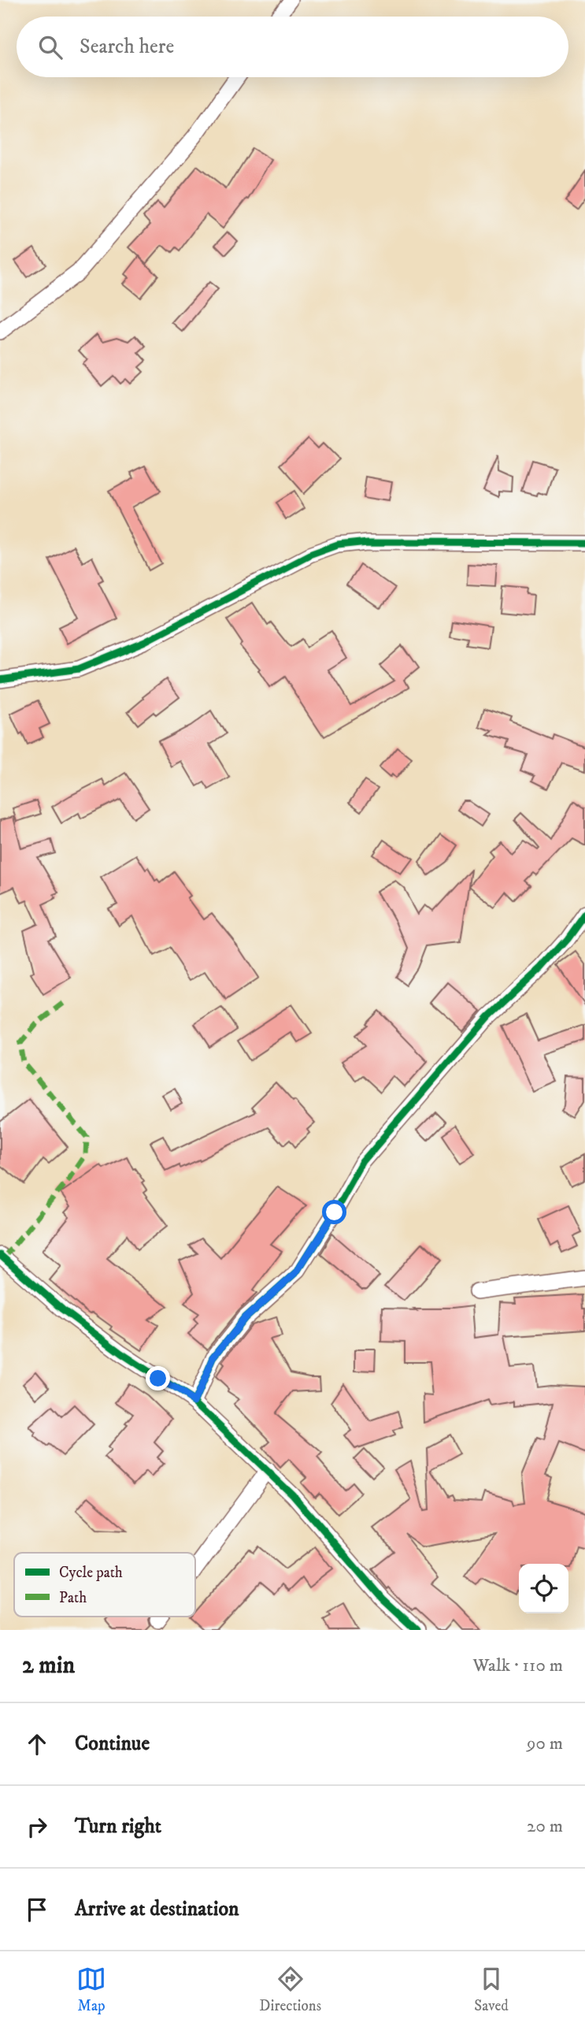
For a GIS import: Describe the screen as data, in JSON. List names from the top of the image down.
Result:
{
  "legend": ["Cycle path", "Path"],
  "page": {
    "search": "Search here",
    "heading": ["2 min", "Walk · 110 m"],
    "list": [
      ["Continue", "90 m"],
      ["Turn right", "20 m"],
      "Arrive at destination"
    ],
    "nav": ["Map", "Directions", "Saved"]
  }
}
